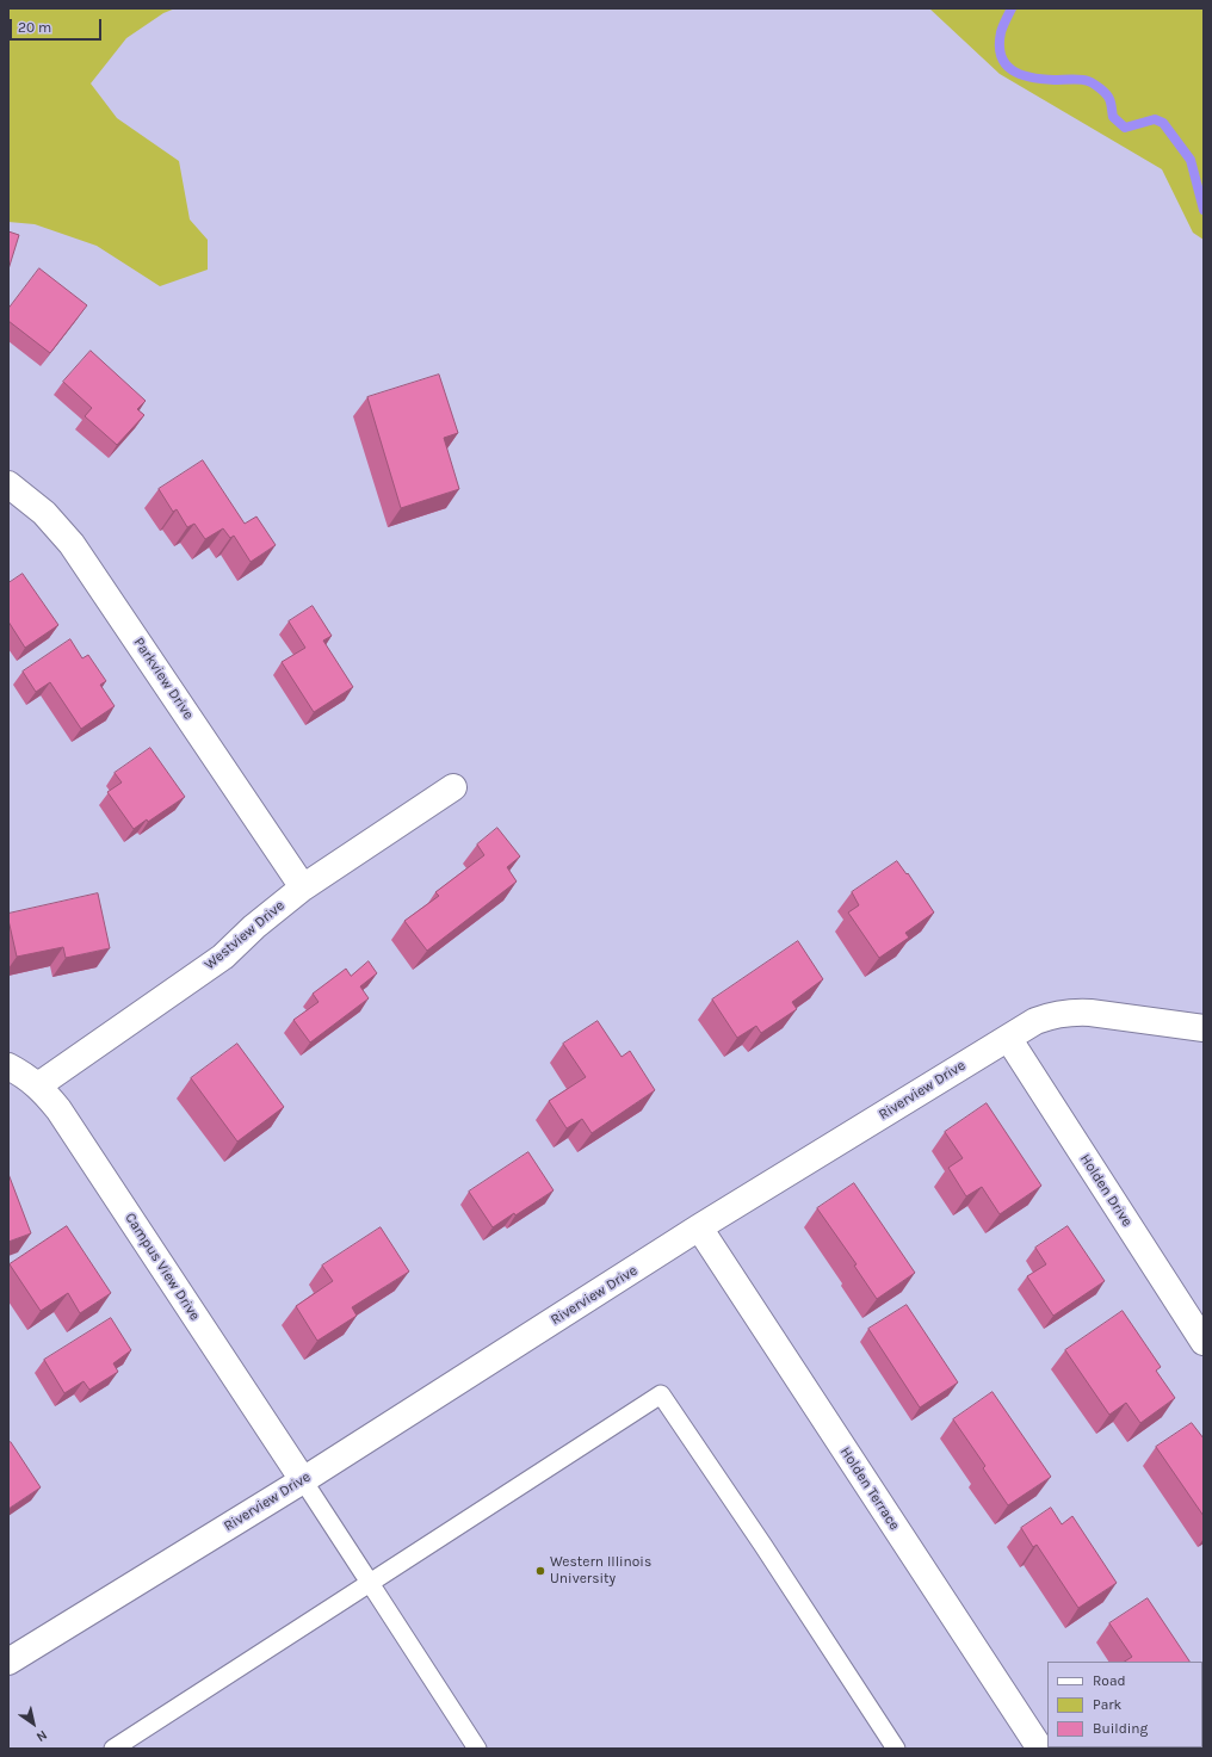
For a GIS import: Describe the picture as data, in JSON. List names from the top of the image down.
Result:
{
  "streets": {
    "street": [
      "Parkview Drive",
      "Westview Drive",
      "Riverview Drive",
      "Holden Drive",
      "Campus View Drive",
      "Holden Terrace"
    ]
  },
  "crossings": [
    ["Parkview Drive", "Westview Drive"],
    ["Westview Drive", "Campus View Drive"],
    ["Riverview Drive", "Holden Drive"],
    ["Riverview Drive", "Campus View Drive"],
    ["Riverview Drive", "Holden Terrace"]
  ],
  "places": ["Western Illinois University"],
  "legend": ["Road", "Park", "Building"],
  "scale_bar": "20 m",
  "north": "bottom right"
}
